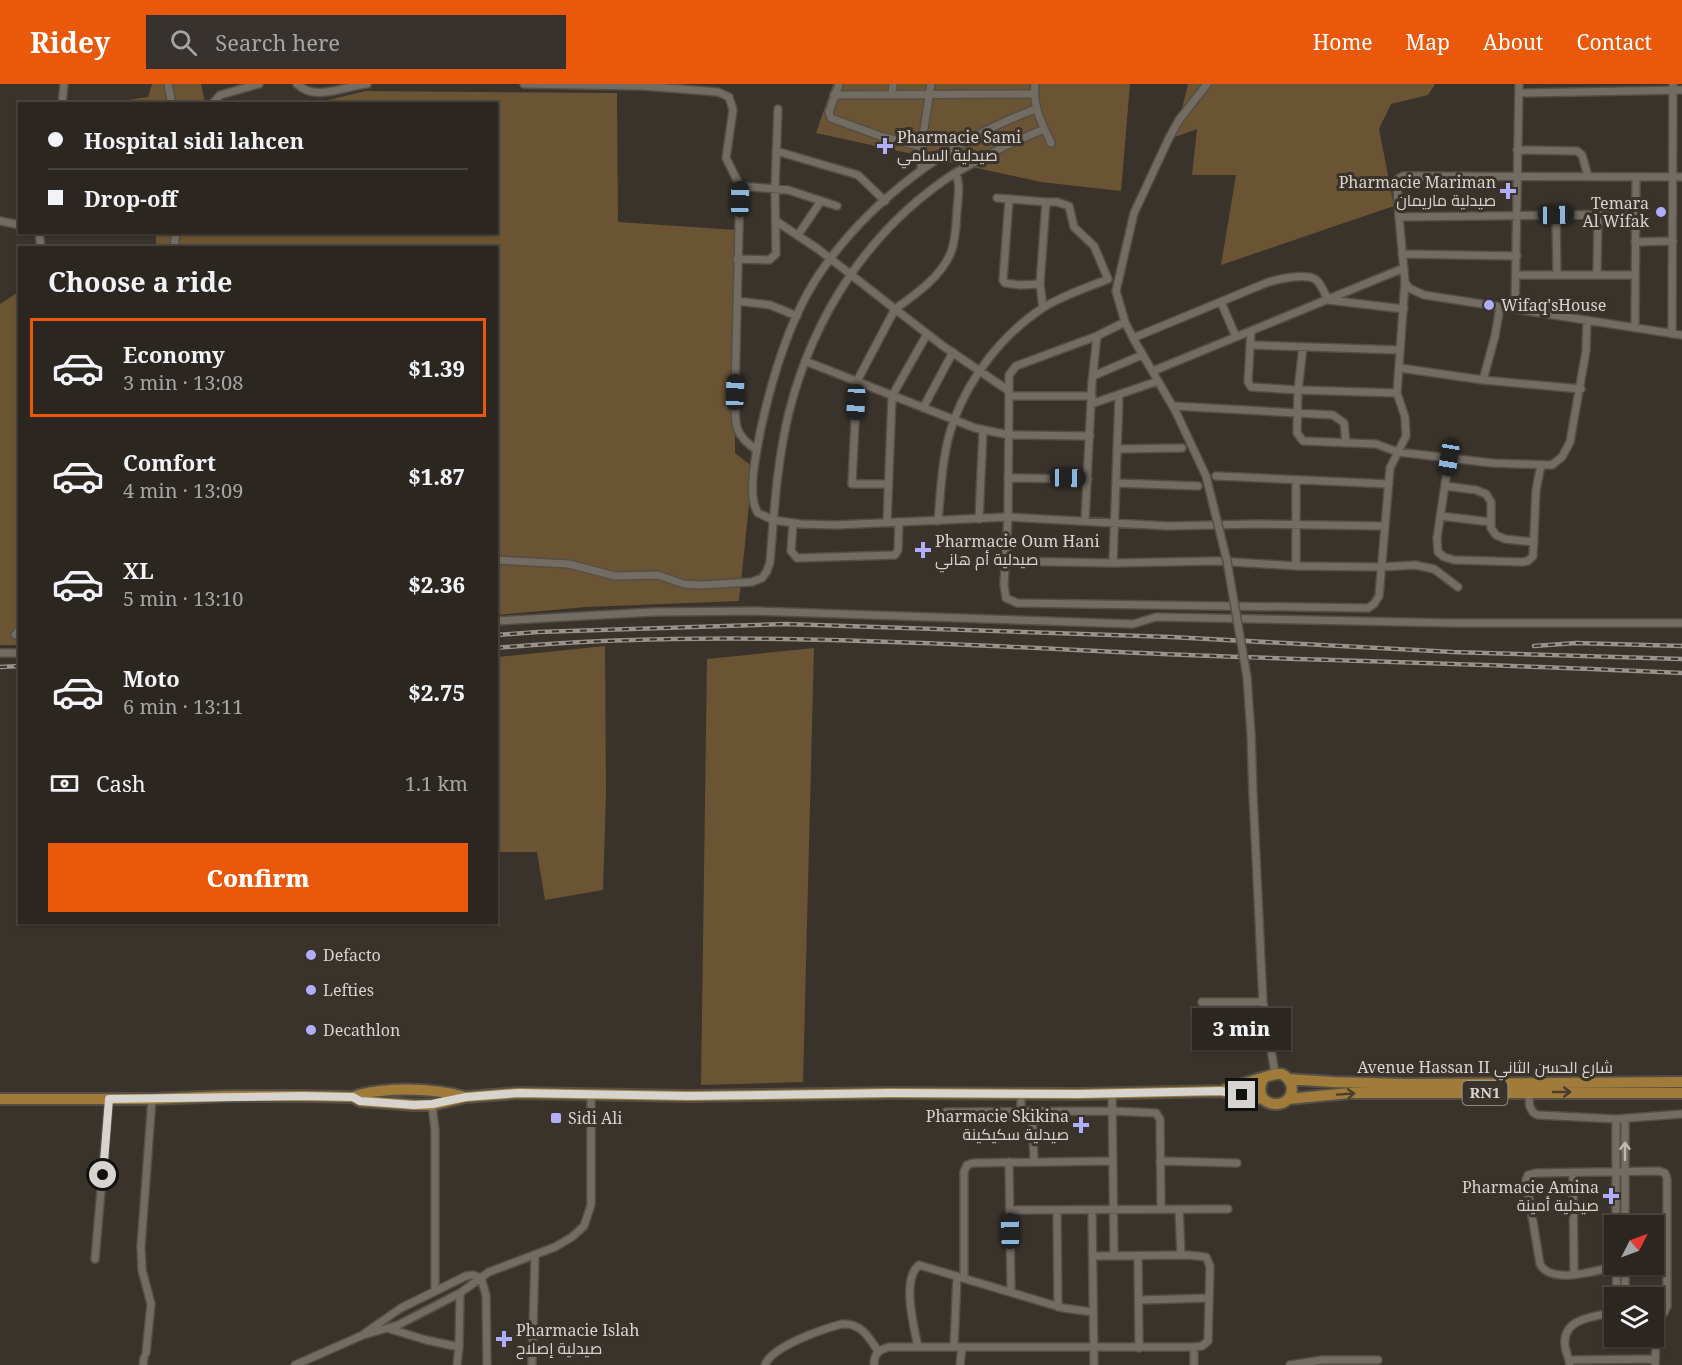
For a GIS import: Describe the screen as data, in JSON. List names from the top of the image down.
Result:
{
  "streets": {
    "main road": ["Avenue Hassan II شارع الحسن الثاني", "RN1"]
  },
  "crossings": [
    ["Avenue Hassan II شارع الحسن الثاني", "RN1"]
  ],
  "places": {
    "health": [
      "Pharmacie Sami صيدلية السامي",
      "Pharmacie Mariman صيدلية ماريمان",
      "Pharmacie Oum Hani صيدلية أم هاني",
      "Pharmacie Skikina صيدلية سكيكينة",
      "Pharmacie Amina صيدلية أمينة",
      "Pharmacie Islah صيدلية إصلاح"
    ],
    "other": [
      "Temara Al Wifak",
      "Wifaq'sHouse",
      "Defacto",
      "Lefties",
      "Decathlon"
    ],
    "transit": ["Sidi Ali"]
  },
  "north": "top right",
  "page": {
    "header": "Ridey",
    "search": "Search here",
    "nav": [
      "Home",
      "Map",
      "About",
      "Contact"
    ],
    "banner": ["Hospital sidi lahcen", "Drop-off"],
    "heading": "Choose a ride",
    "list": [
      {
        "name": "Economy",
        "note": "3 min · 13:08",
        "value": "$1.39"
      },
      {
        "name": "Comfort",
        "note": "4 min · 13:09",
        "value": "$1.87"
      },
      {
        "name": "XL",
        "note": "5 min · 13:10",
        "value": "$2.36"
      },
      {
        "name": "Moto",
        "note": "6 min · 13:11",
        "value": "$2.75"
      }
    ],
    "pay": ["Cash", "1.1 km"],
    "buttons": "Confirm",
    "bubble": "3 min"
  }
}
